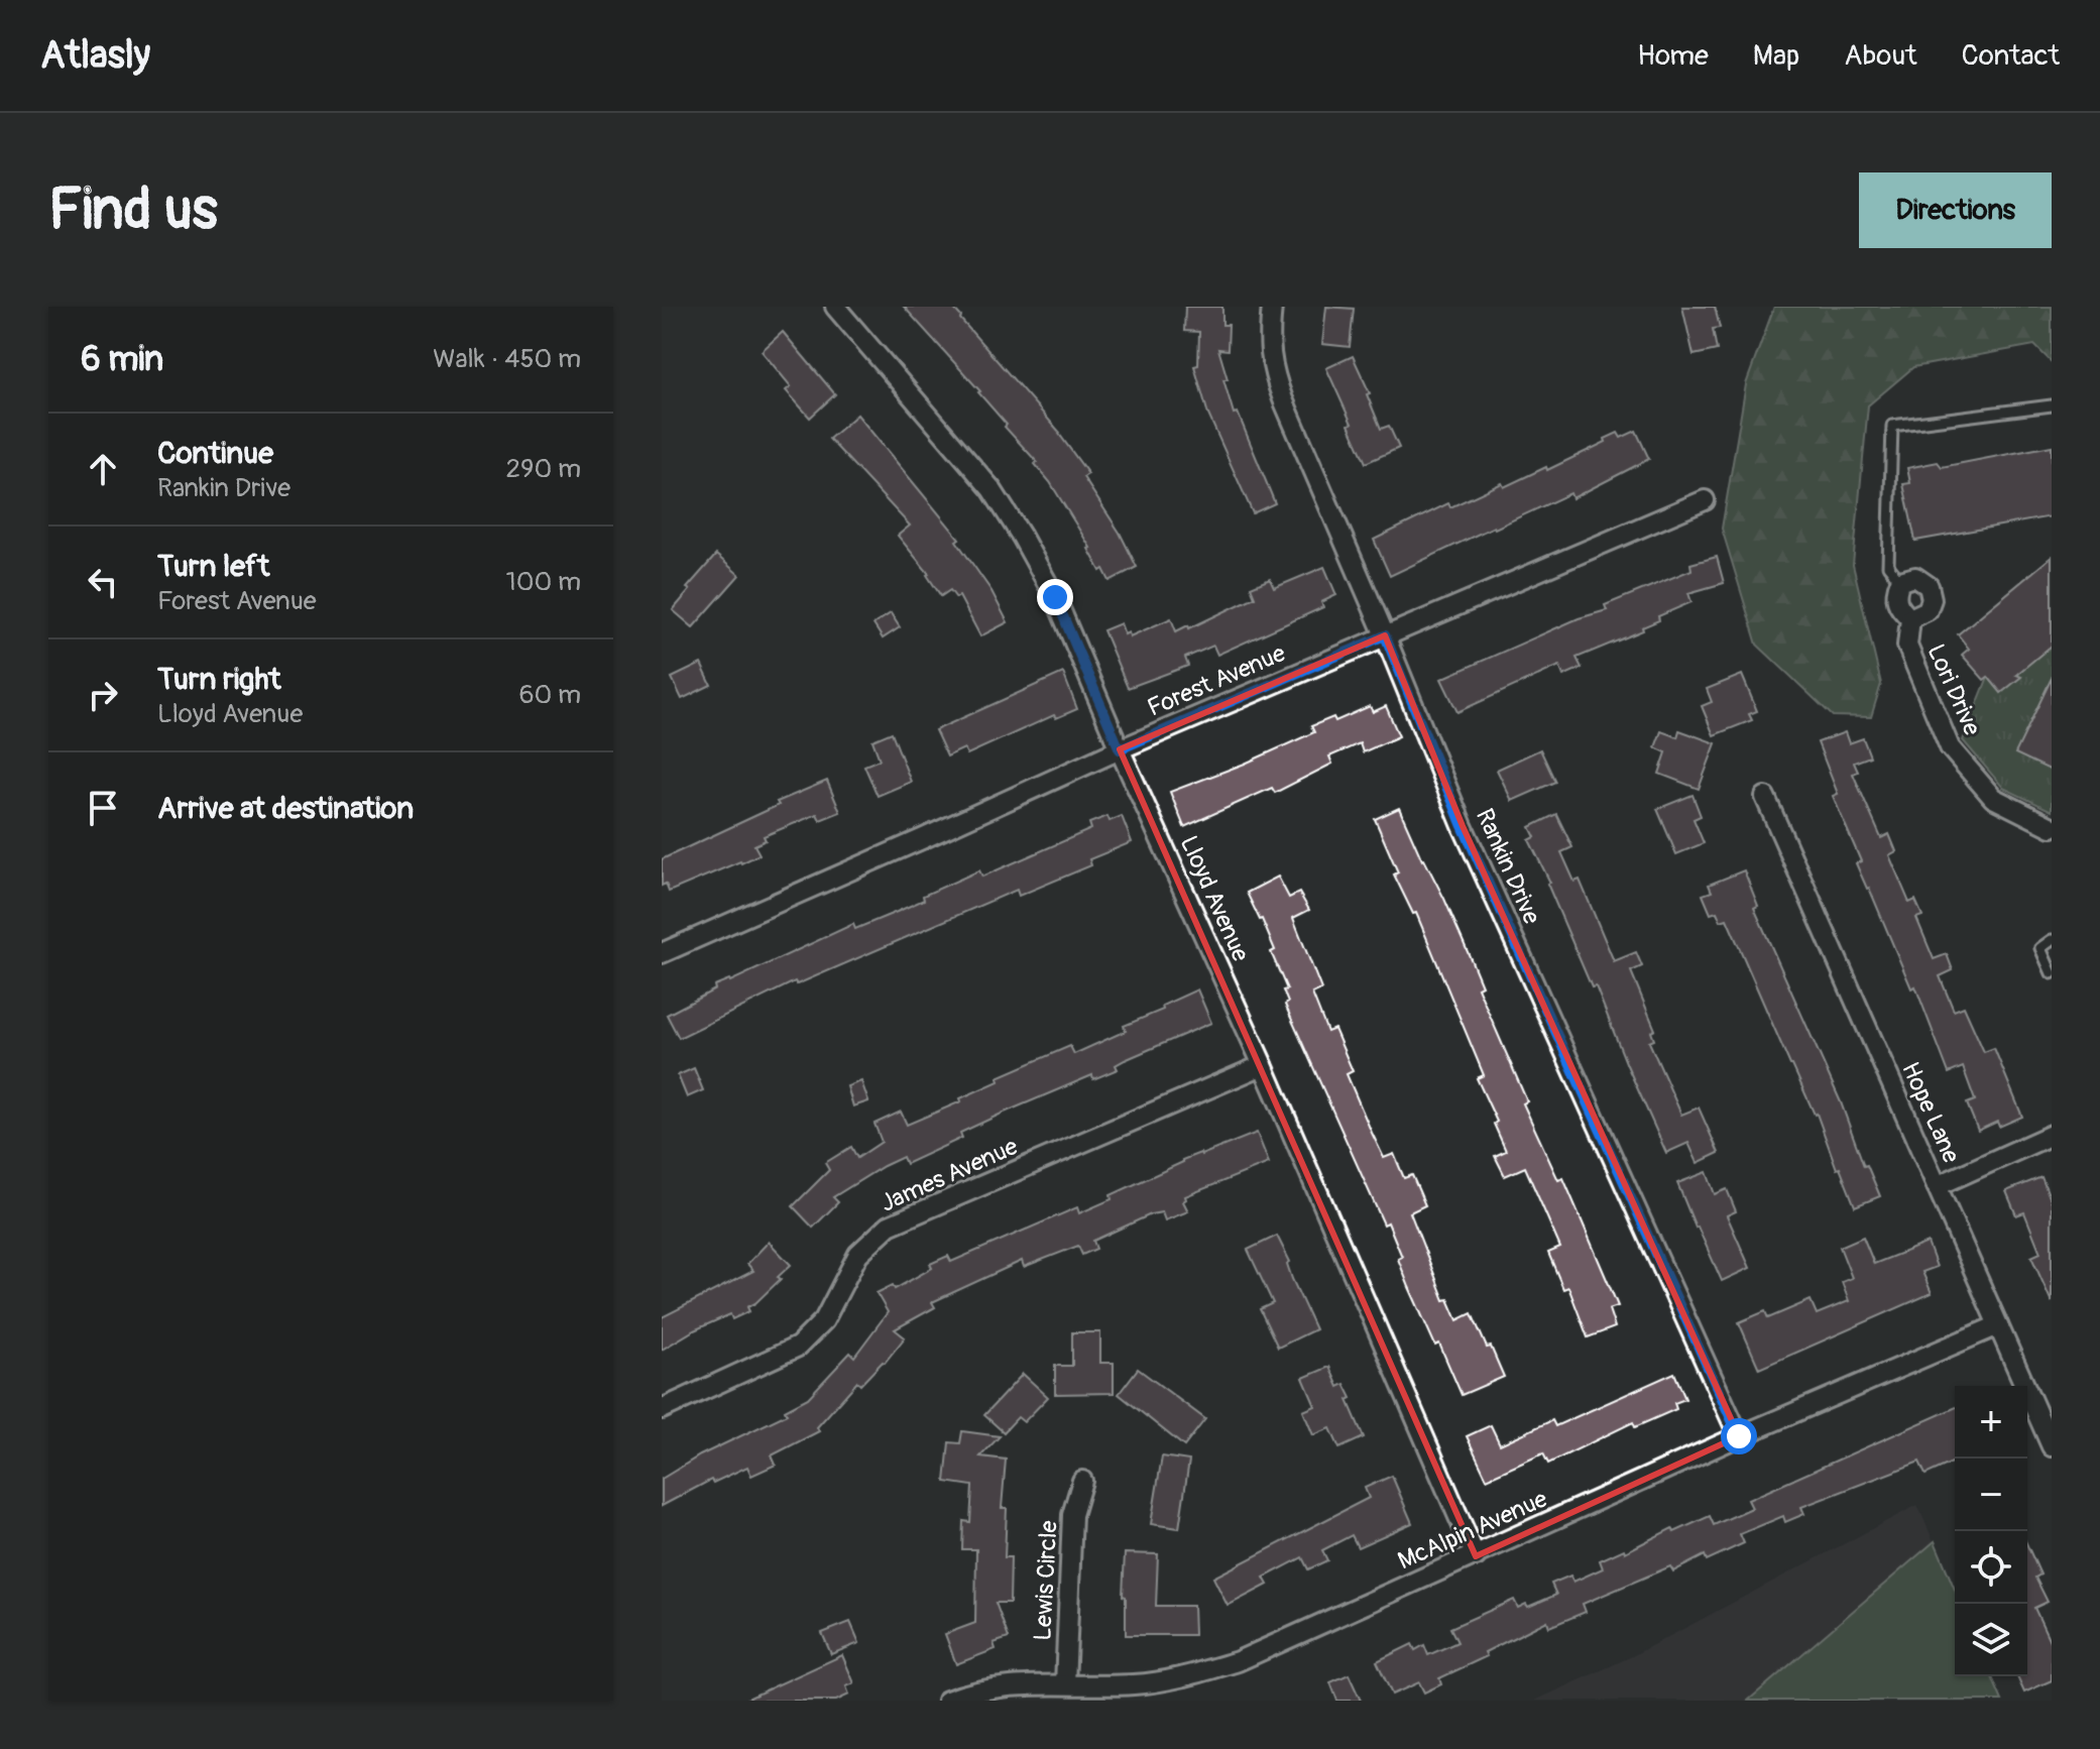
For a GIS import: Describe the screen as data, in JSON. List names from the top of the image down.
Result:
{
  "streets": {
    "street": [
      "Forest Avenue",
      "Lori Drive",
      "Rankin Drive",
      "Lloyd Avenue",
      "Hope Lane",
      "James Avenue",
      "McAlpin Avenue",
      "Lewis Circle"
    ]
  },
  "crossings": [
    ["Forest Avenue", "Rankin Drive"],
    ["Forest Avenue", "Lloyd Avenue"],
    ["Rankin Drive", "McAlpin Avenue"],
    ["Lloyd Avenue", "James Avenue"],
    ["Lloyd Avenue", "McAlpin Avenue"],
    ["Hope Lane", "McAlpin Avenue"],
    ["McAlpin Avenue", "Lewis Circle"]
  ],
  "page": {
    "header": "Atlasly",
    "nav": [
      "Home",
      "Map",
      "About",
      "Contact"
    ],
    "buttons": "Directions",
    "title": "Find us",
    "heading": ["6 min", "Walk · 450 m"],
    "list": [
      ["Continue", "Rankin Drive", "290 m"],
      ["Turn left", "Forest Avenue", "100 m"],
      ["Turn right", "Lloyd Avenue", "60 m"],
      "Arrive at destination"
    ],
    "map_buttons": ["+", "−"]
  }
}
